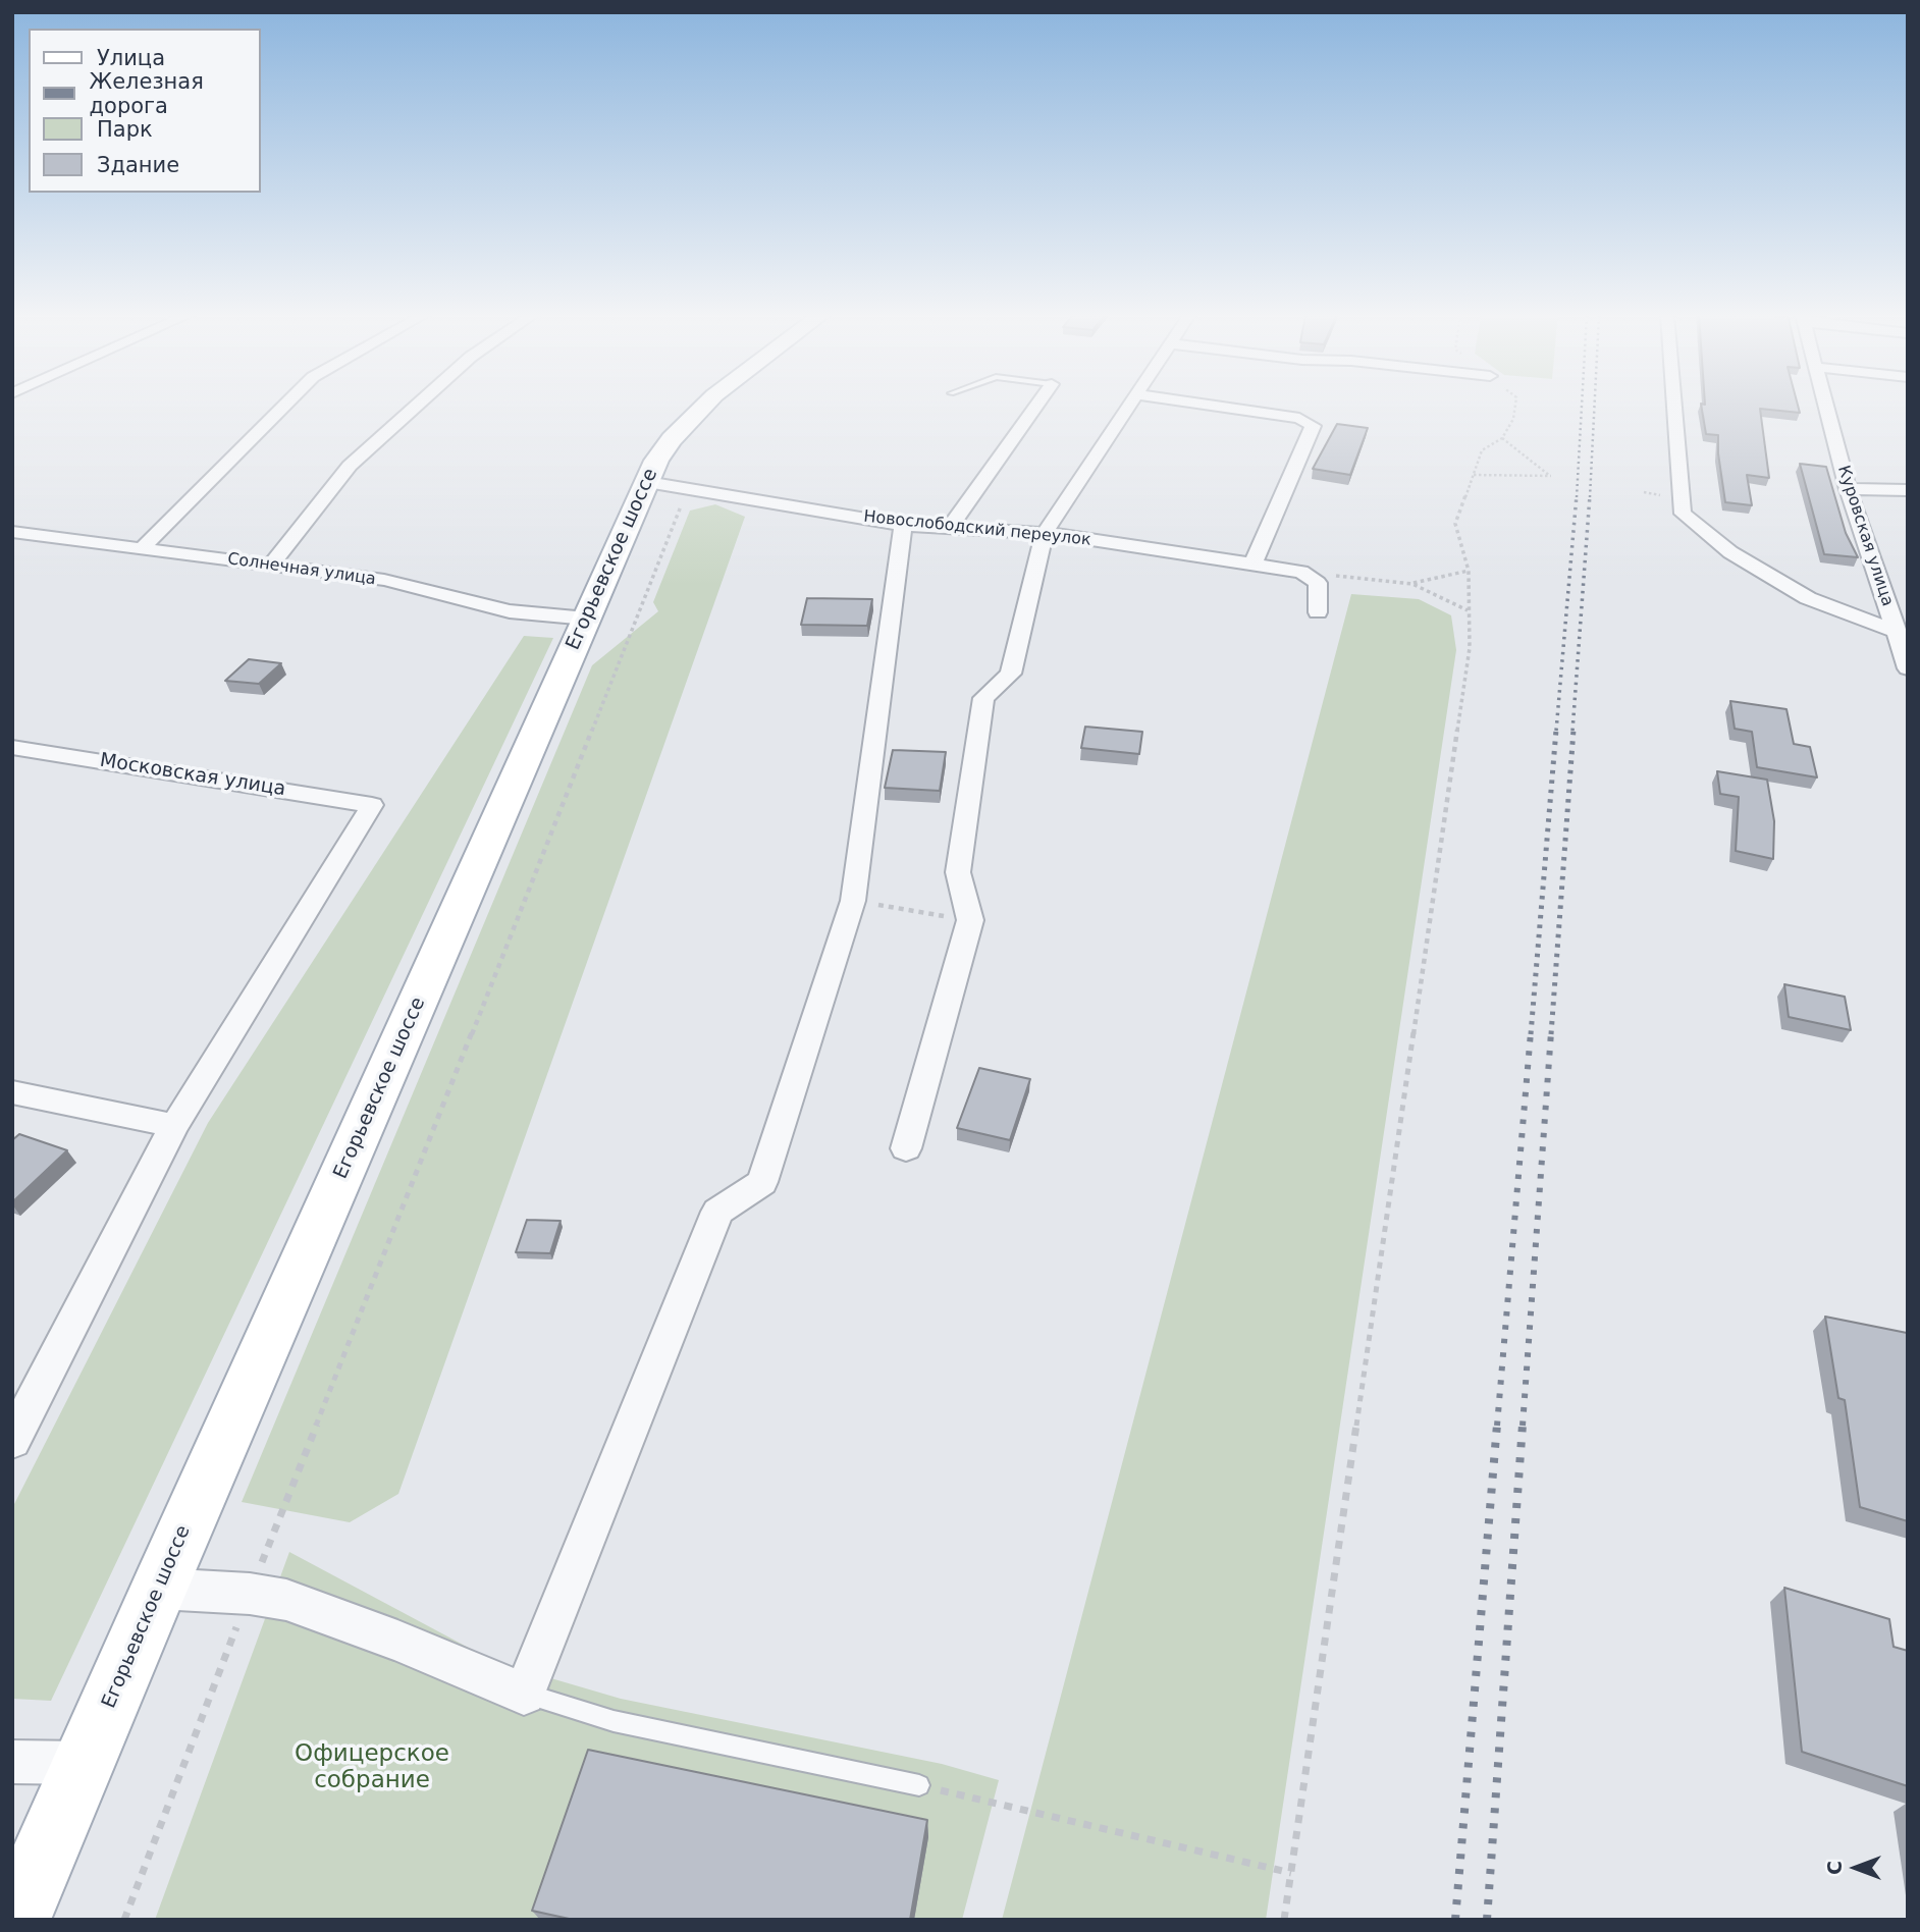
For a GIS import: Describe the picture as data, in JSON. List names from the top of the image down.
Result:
{
  "streets": {
    "main road": ["Егорьевское шоссе"],
    "street": [
      "Новослободский переулок",
      "Куровская улица",
      "Солнечная улица",
      "Московская улица"
    ]
  },
  "crossings": [
    ["Новослободский переулок", "Егорьевское шоссе"],
    ["Егорьевское шоссе", "Солнечная улица"]
  ],
  "parks": ["Офицерское собрание"],
  "legend": [
    "Улица",
    "Железная дорога",
    "Парк",
    "Здание"
  ],
  "north": "left"
}
